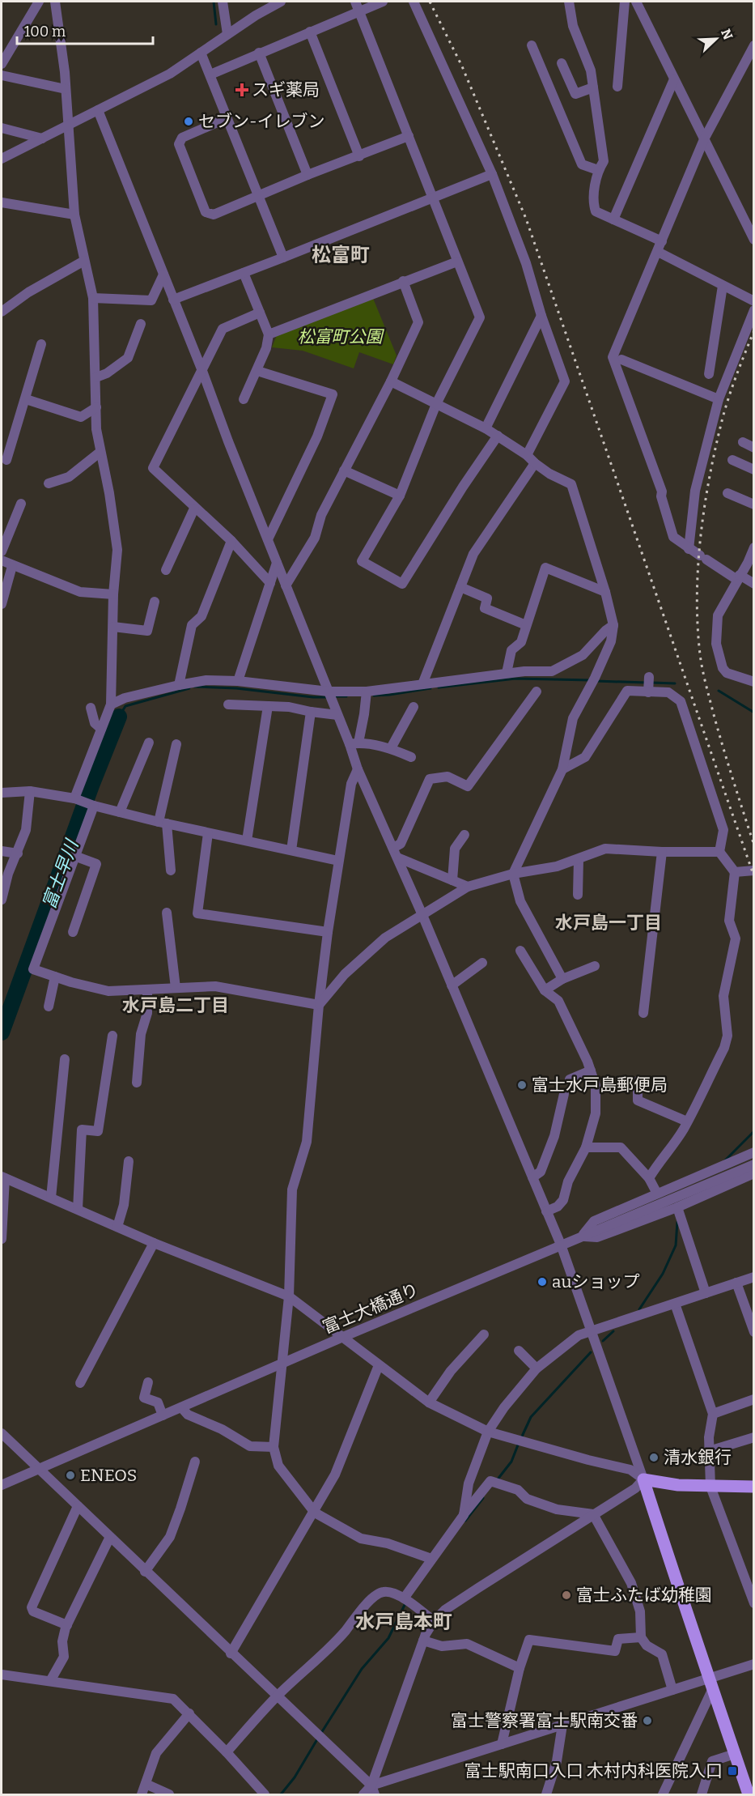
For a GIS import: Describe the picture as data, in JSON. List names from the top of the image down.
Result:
{
  "streets": {
    "street": ["富士大橋通り"]
  },
  "districts": [
    "松富町",
    "水戸島一丁目",
    "水戸島二丁目",
    "水戸島本町"
  ],
  "water": ["富士早川"],
  "parks": ["松富町公園"],
  "places": {
    "health": ["スギ薬局"],
    "other": [
      "セブン-イレブン",
      "富士水戸島郵便局",
      "auショップ",
      "清水銀行",
      "ENEOS",
      "富士ふたば幼稚園",
      "富士警察署富士駅南交番"
    ],
    "transit": ["富士駅南口入口 木村内科医院入口"]
  },
  "scale_bar": "100 m",
  "north": "top right"
}
